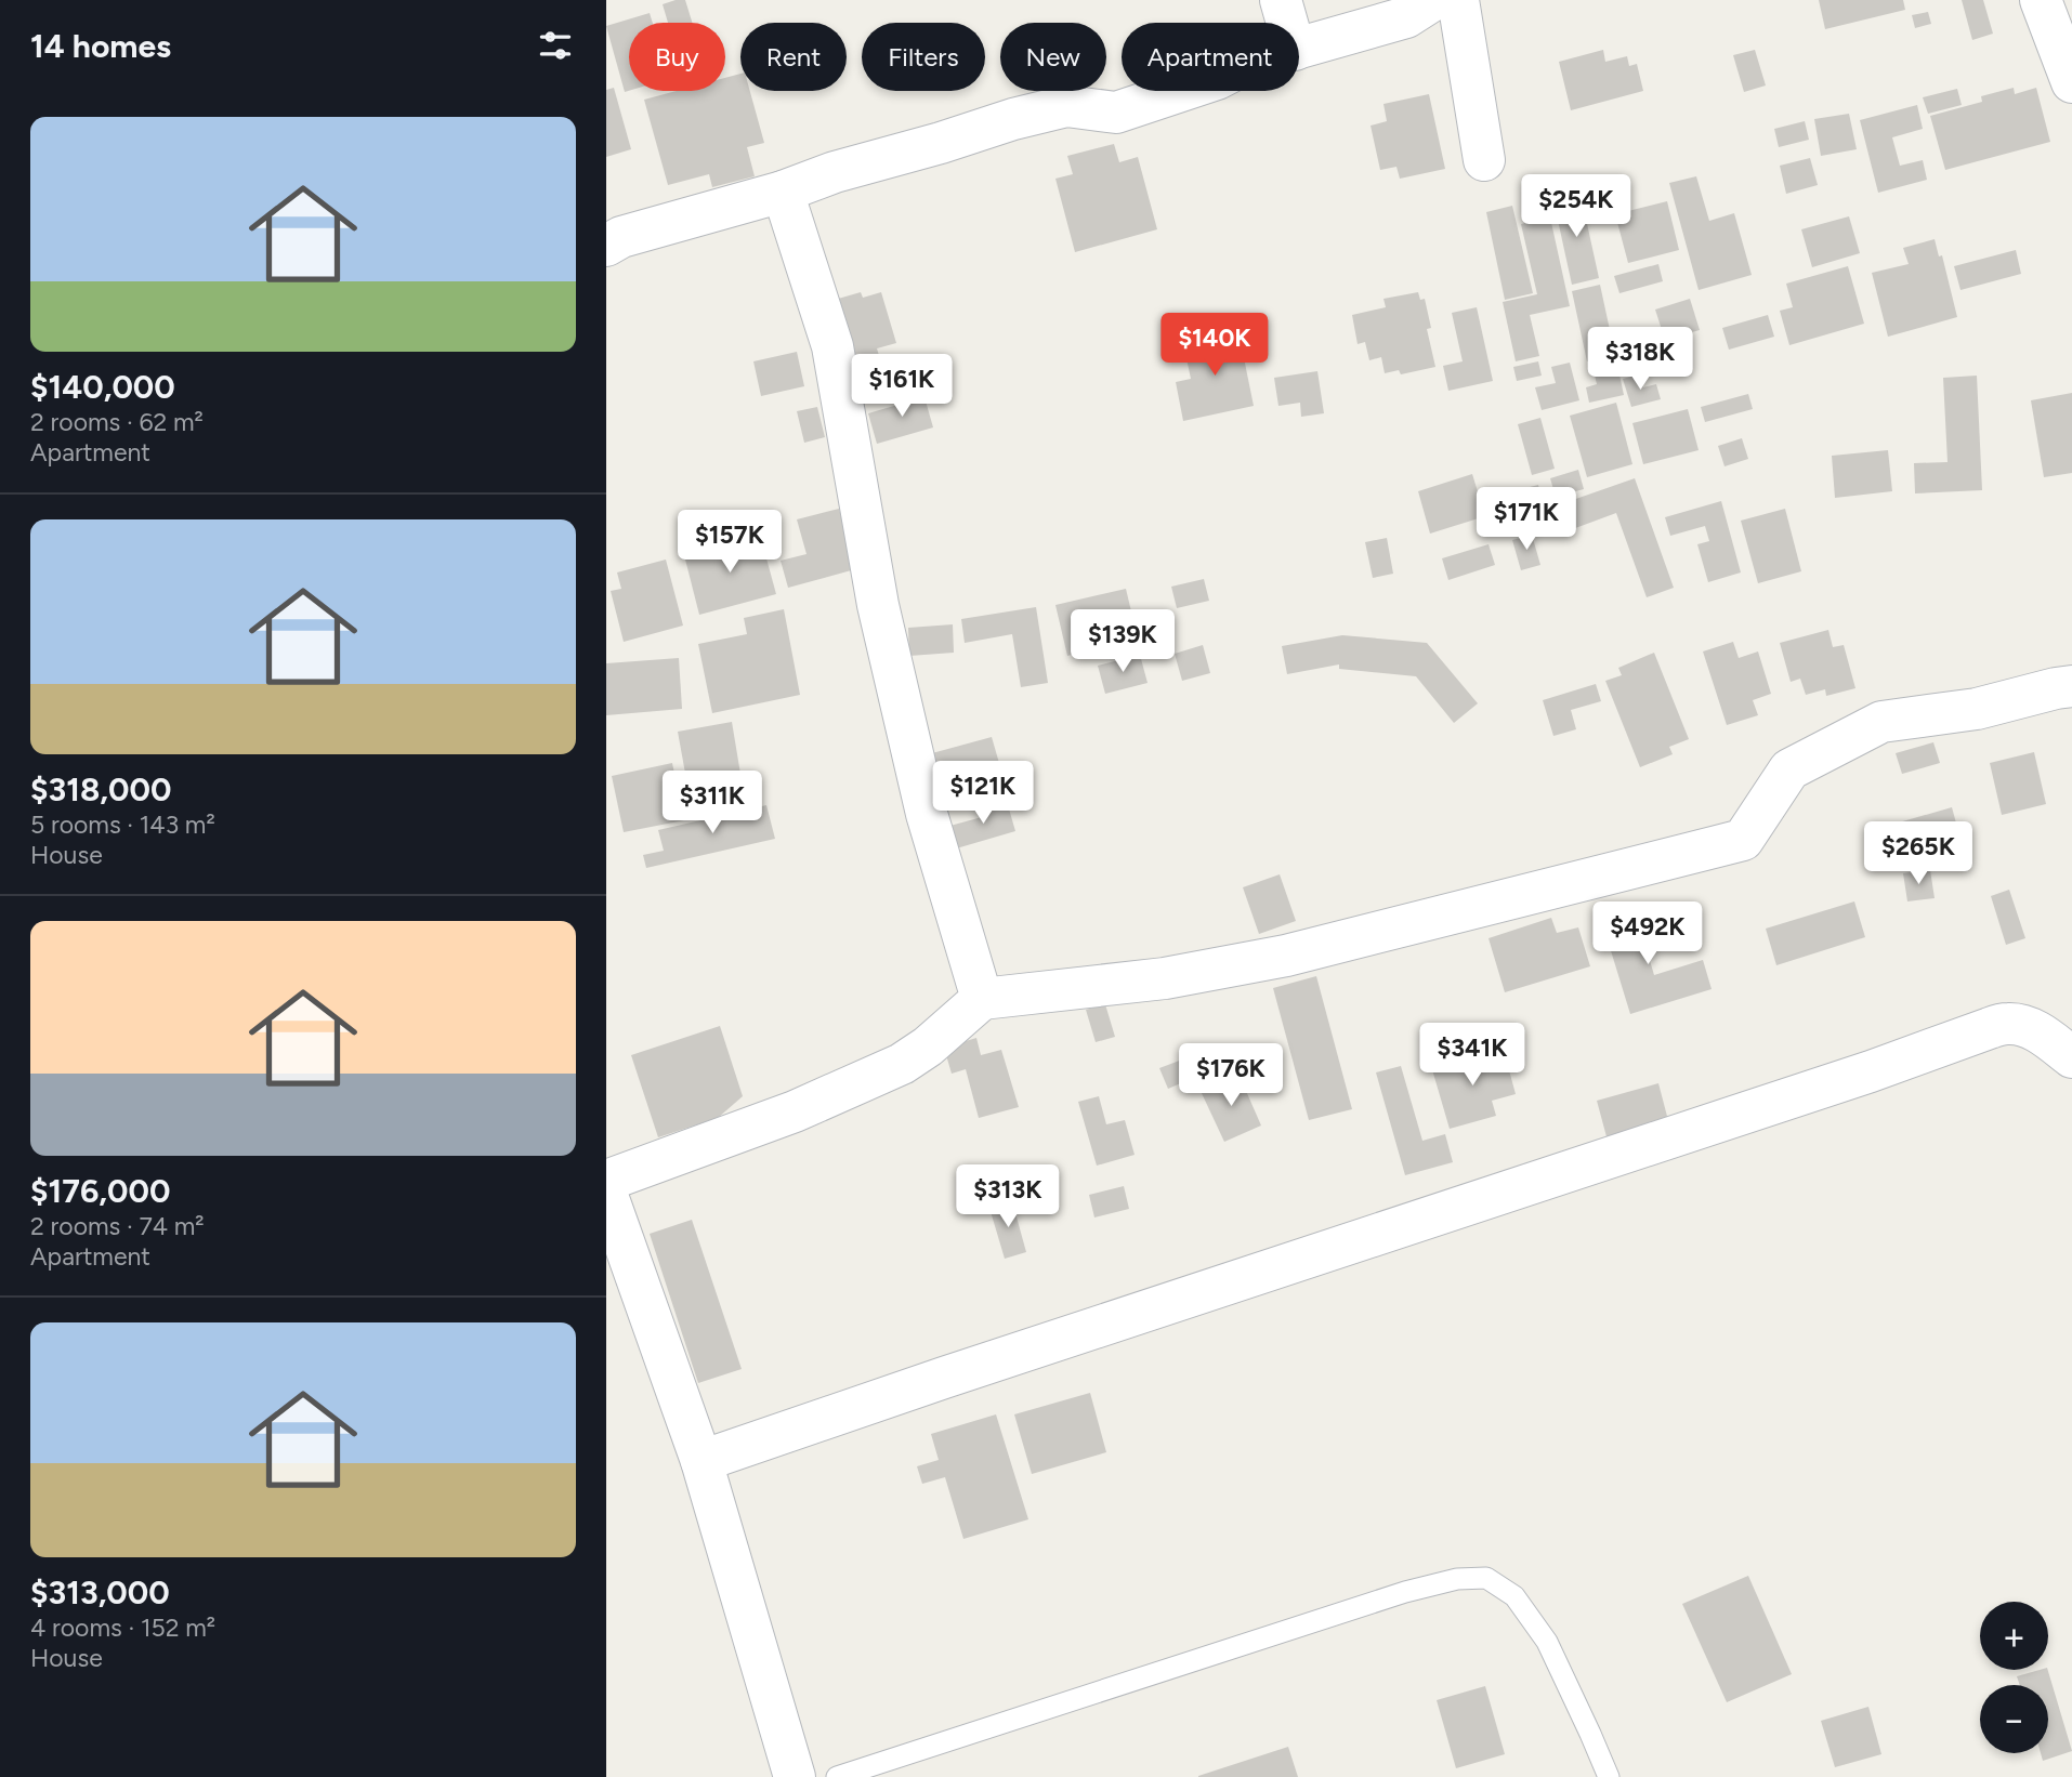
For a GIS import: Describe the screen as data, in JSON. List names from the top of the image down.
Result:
{
  "page": {
    "heading": "14 homes",
    "chip": [
      "Buy",
      "Rent",
      "Filters",
      "New",
      "Apartment"
    ],
    "list": [
      {
        "name": "$140,000",
        "note": "2 rooms · 62 m² · Apartment"
      },
      {
        "name": "$318,000",
        "note": "5 rooms · 143 m² · House"
      },
      {
        "name": "$176,000",
        "note": "2 rooms · 74 m² · Apartment"
      },
      {
        "name": "$313,000",
        "note": "4 rooms · 152 m² · House"
      }
    ],
    "price": [
      "$254K",
      "$140K",
      "$318K",
      "$161K",
      "$171K",
      "$157K",
      "$139K",
      "$121K",
      "$311K",
      "$265K",
      "$492K",
      "$341K",
      "$176K",
      "$313K"
    ],
    "map_buttons": ["+", "−"]
  }
}
